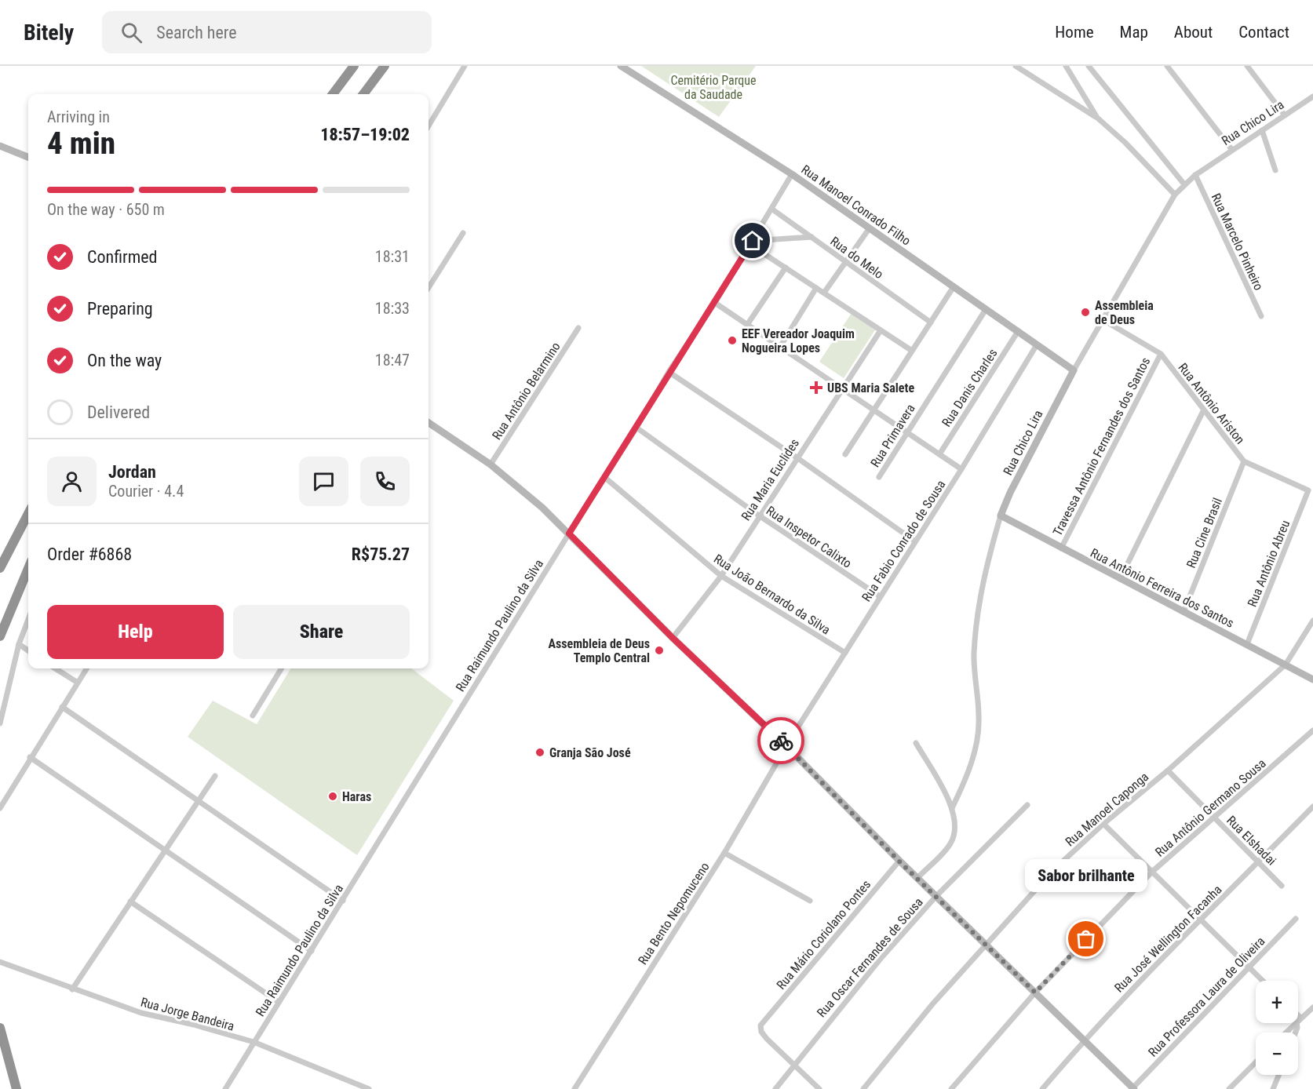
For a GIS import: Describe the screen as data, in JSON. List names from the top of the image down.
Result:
{
  "streets": {
    "street": [
      "Rua Chico Lira",
      "Rua Manoel Conrado Filho",
      "Rua Marcelo Pinheiro",
      "Rua do Melo",
      "Rua Danis Charles",
      "Rua Antônio Belarmino",
      "Rua Antônio Ariston",
      "Rua Primavera",
      "Travessa Antônio Fernandes dos Santos",
      "Rua Maria Euclides",
      "Rua Cine Brasil",
      "Rua Inspetor Calixto",
      "Rua Fabio Conrado de Sousa",
      "Rua Antônio Abreu",
      "Rua Antônio Ferreira dos Santos",
      "Rua João Bernardo da Silva",
      "Rua Raimundo Paulino da Silva",
      "Rua Antônio Germano Sousa",
      "Rua Manoel Caponga",
      "Rua Elshadai",
      "Rua Bento Nepomuceno",
      "Rua Mário Coriolano Pontes",
      "Rua José Wellington Facanha",
      "Rua Oscar Fernandes de Sousa",
      "Rua Professora Laura de Oliveira",
      "Rua Jorge Bandeira"
    ]
  },
  "crossings": [
    ["Rua Chico Lira", "Rua Manoel Conrado Filho"],
    ["Rua Chico Lira", "Rua Marcelo Pinheiro"],
    ["Rua Chico Lira", "Rua Antônio Ariston"],
    ["Rua Chico Lira", "Rua Antônio Ferreira dos Santos"],
    ["Rua Manoel Conrado Filho", "Rua Danis Charles"],
    ["Rua Manoel Conrado Filho", "Rua Primavera"],
    ["Rua Manoel Conrado Filho", "Rua Fabio Conrado de Sousa"],
    ["Rua Manoel Conrado Filho", "Rua Raimundo Paulino da Silva"],
    ["Rua do Melo", "Rua Raimundo Paulino da Silva"],
    ["Rua Antônio Ariston", "Travessa Antônio Fernandes dos Santos"],
    ["Rua Antônio Ariston", "Rua Cine Brasil"],
    ["Rua Antônio Ariston", "Rua Antônio Abreu"],
    ["Travessa Antônio Fernandes dos Santos", "Rua Antônio Ferreira dos Santos"],
    ["Rua Maria Euclides", "Rua Inspetor Calixto"],
    ["Rua Maria Euclides", "Rua João Bernardo da Silva"],
    ["Rua Cine Brasil", "Rua Antônio Ferreira dos Santos"],
    ["Rua Inspetor Calixto", "Rua Fabio Conrado de Sousa"],
    ["Rua Inspetor Calixto", "Rua Raimundo Paulino da Silva"],
    ["Rua Fabio Conrado de Sousa", "Rua João Bernardo da Silva"],
    ["Rua Fabio Conrado de Sousa", "Rua Bento Nepomuceno"],
    ["Rua Antônio Abreu", "Rua Antônio Ferreira dos Santos"],
    ["Rua Antônio Ferreira dos Santos", "Rua Manoel Caponga"],
    ["Rua João Bernardo da Silva", "Rua Raimundo Paulino da Silva"],
    ["Rua Raimundo Paulino da Silva", "Rua Jorge Bandeira"],
    ["Rua Antônio Germano Sousa", "Rua Elshadai"],
    ["Rua Manoel Caponga", "Rua Elshadai"],
    ["Rua Elshadai", "Rua José Wellington Facanha"],
    ["Rua Mário Coriolano Pontes", "Rua Oscar Fernandes de Sousa"]
  ],
  "parks": ["Cemitério Parque da Saudade"],
  "places": {
    "other": [
      "Assembleia de Deus",
      "EEF Vereador Joaquim Nogueira Lopes",
      "Assembleia de Deus Templo Central",
      "Granja São José",
      "Haras",
      "Sabor brilhante"
    ],
    "health": ["UBS Maria Salete"]
  },
  "page": {
    "header": "Bitely",
    "search": "Search here",
    "nav": [
      "Home",
      "Map",
      "About",
      "Contact"
    ],
    "heading": ["4 min", "Arriving in", "18:57–19:02"],
    "panel": [
      "Jordan",
      "Courier · 4.4",
      "Order #6868",
      "R$75.27"
    ],
    "bar": "On the way · 650 m",
    "list": [
      ["Confirmed", "18:31"],
      ["Preparing", "18:33"],
      ["On the way", "18:47"],
      "Delivered"
    ],
    "buttons": ["Help", "Share"],
    "bubble": "Sabor brilhante",
    "map_buttons": ["+", "−"]
  }
}
